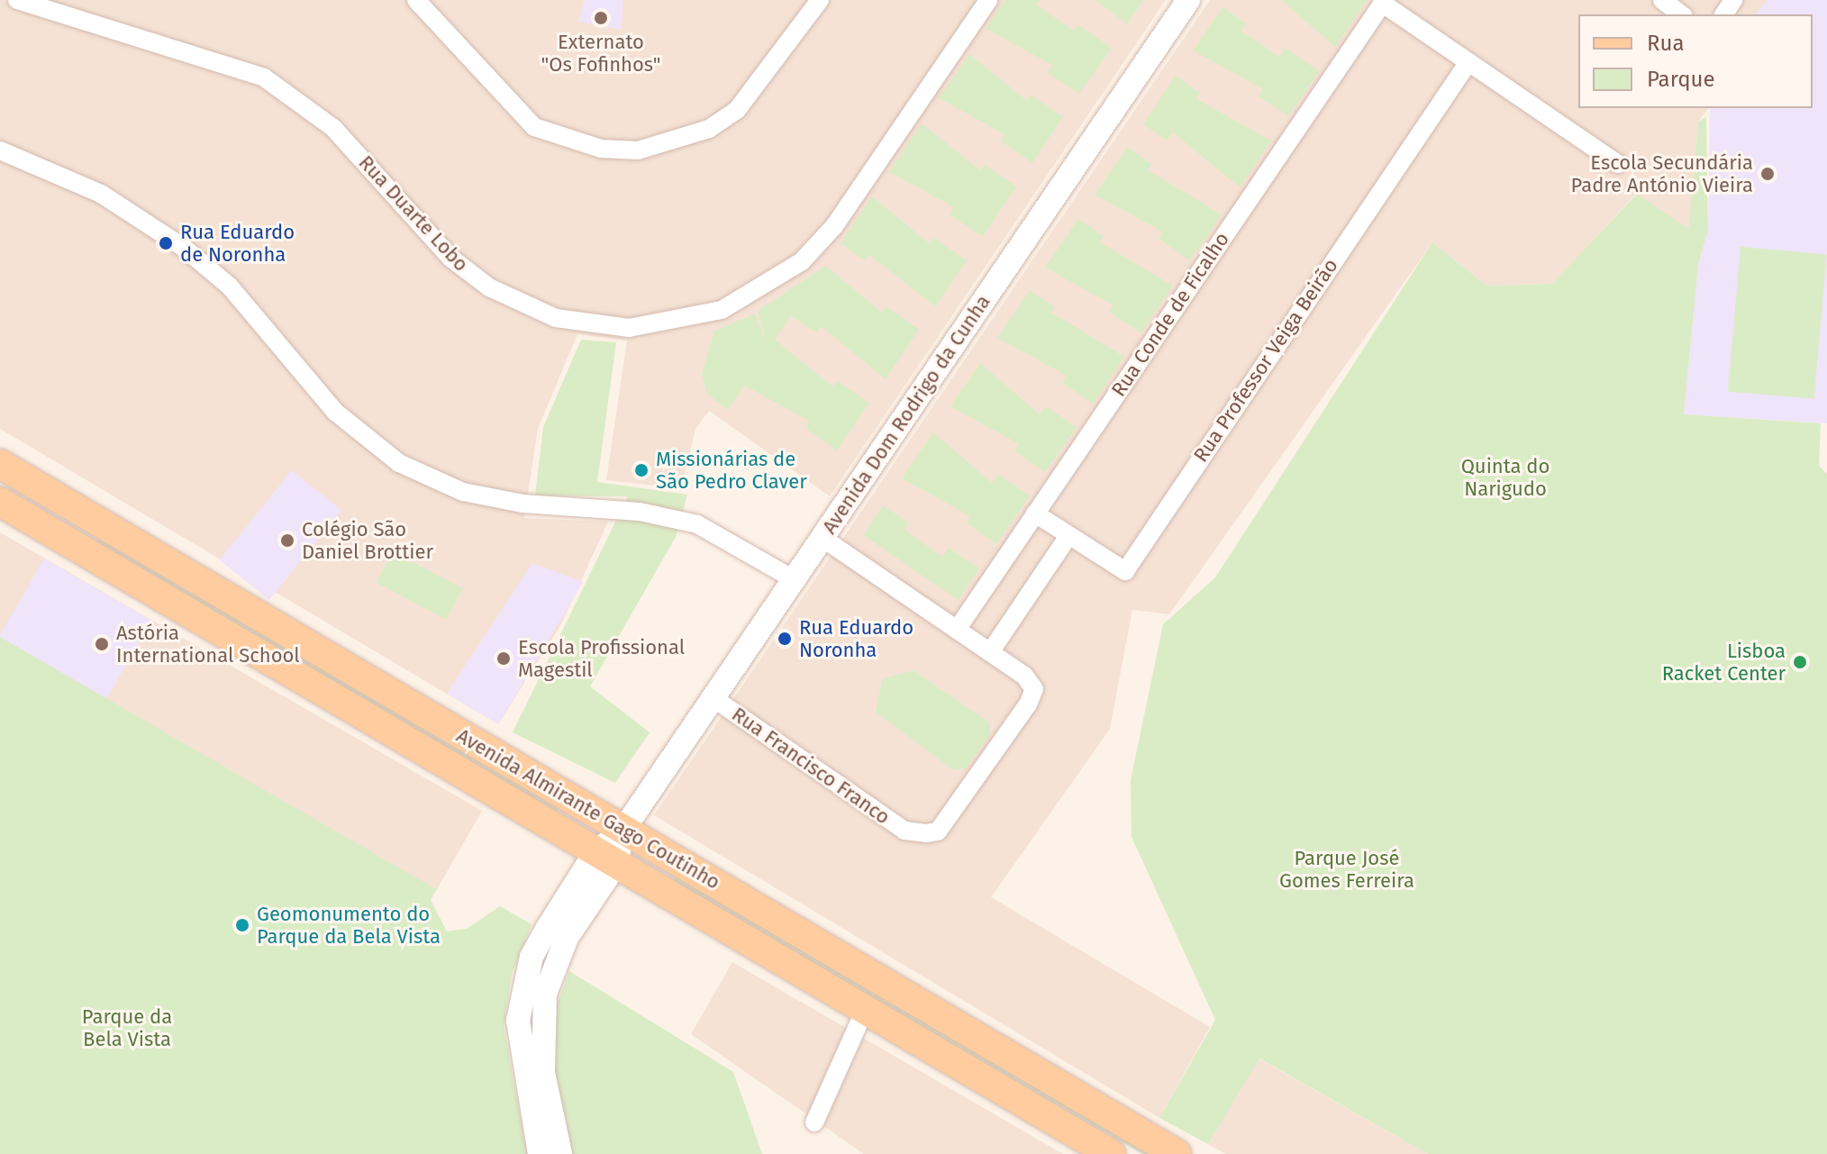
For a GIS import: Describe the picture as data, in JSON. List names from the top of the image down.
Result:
{
  "streets": {
    "main road": ["Avenida Almirante Gago Coutinho"],
    "street": [
      "Rua Duarte Lobo",
      "Rua Conde de Ficalho",
      "Rua Professor Veiga Beirão",
      "Avenida Dom Rodrigo da Cunha",
      "Rua Francisco Franco"
    ]
  },
  "crossings": [
    ["Rua Conde de Ficalho", "Rua Professor Veiga Beirão"],
    ["Avenida Dom Rodrigo da Cunha", "Rua Francisco Franco"],
    ["Avenida Dom Rodrigo da Cunha", "Avenida Almirante Gago Coutinho"]
  ],
  "parks": ["Quinta do Narigudo", "Parque José Gomes Ferreira", "Parque da Bela Vista"],
  "places": [
    "Externato \"Os Fofinhos\"",
    "Escola Secundária Padre António Vieira",
    "Rua Eduardo de Noronha",
    "Missionárias de São Pedro Claver",
    "Colégio São Daniel Brottier",
    "Rua Eduardo Noronha",
    "Astória International School",
    "Escola Profissional Magestil",
    "Lisboa Racket Center",
    "Geomonumento do Parque da Bela Vista"
  ],
  "legend": ["Rua", "Parque"]
}
